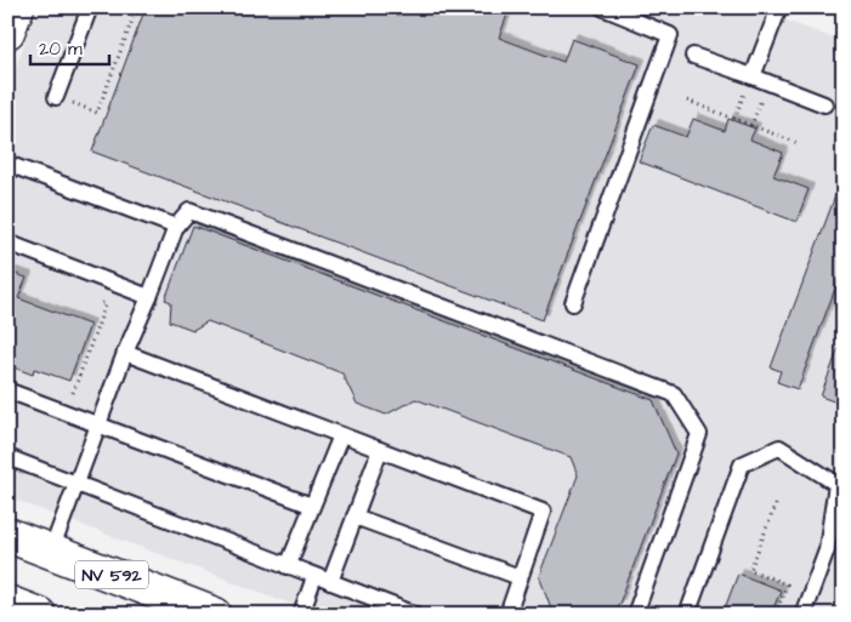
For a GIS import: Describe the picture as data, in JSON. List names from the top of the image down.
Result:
{
  "streets": {
    "main road": ["NV 592"]
  },
  "scale_bar": "20 m"
}
